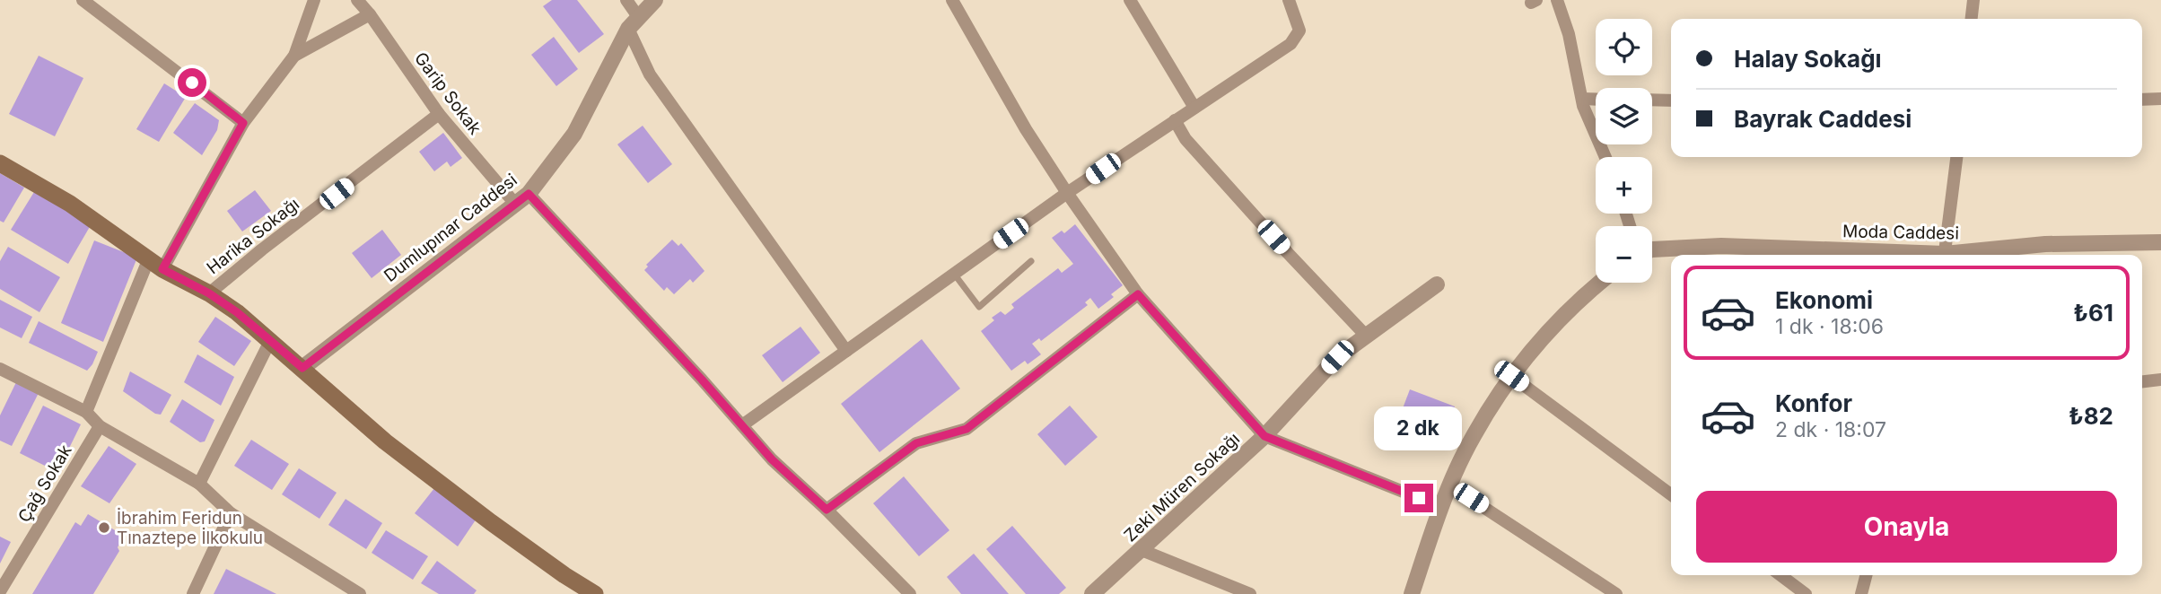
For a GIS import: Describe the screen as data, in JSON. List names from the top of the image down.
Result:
{
  "streets": {
    "street": [
      "Garip Sokak",
      "Dumlupınar Caddesi",
      "Moda Caddesi",
      "Harika Sokağı",
      "Çağ Sokak",
      "Zeki Müren Sokağı"
    ]
  },
  "crossings": [
    ["Garip Sokak", "Dumlupınar Caddesi"],
    ["Garip Sokak", "Harika Sokağı"]
  ],
  "places": ["İbrahim Feridun Tınaztepe İlkokulu"],
  "page": {
    "map_buttons": ["+", "−"],
    "banner": ["Halay Sokağı", "Bayrak Caddesi"],
    "list": [
      {
        "name": "Ekonomi",
        "note": "1 dk · 18:06",
        "value": "₺61"
      },
      {
        "name": "Konfor",
        "note": "2 dk · 18:07",
        "value": "₺82"
      }
    ],
    "bubble": "2 dk",
    "buttons": "Onayla"
  }
}
